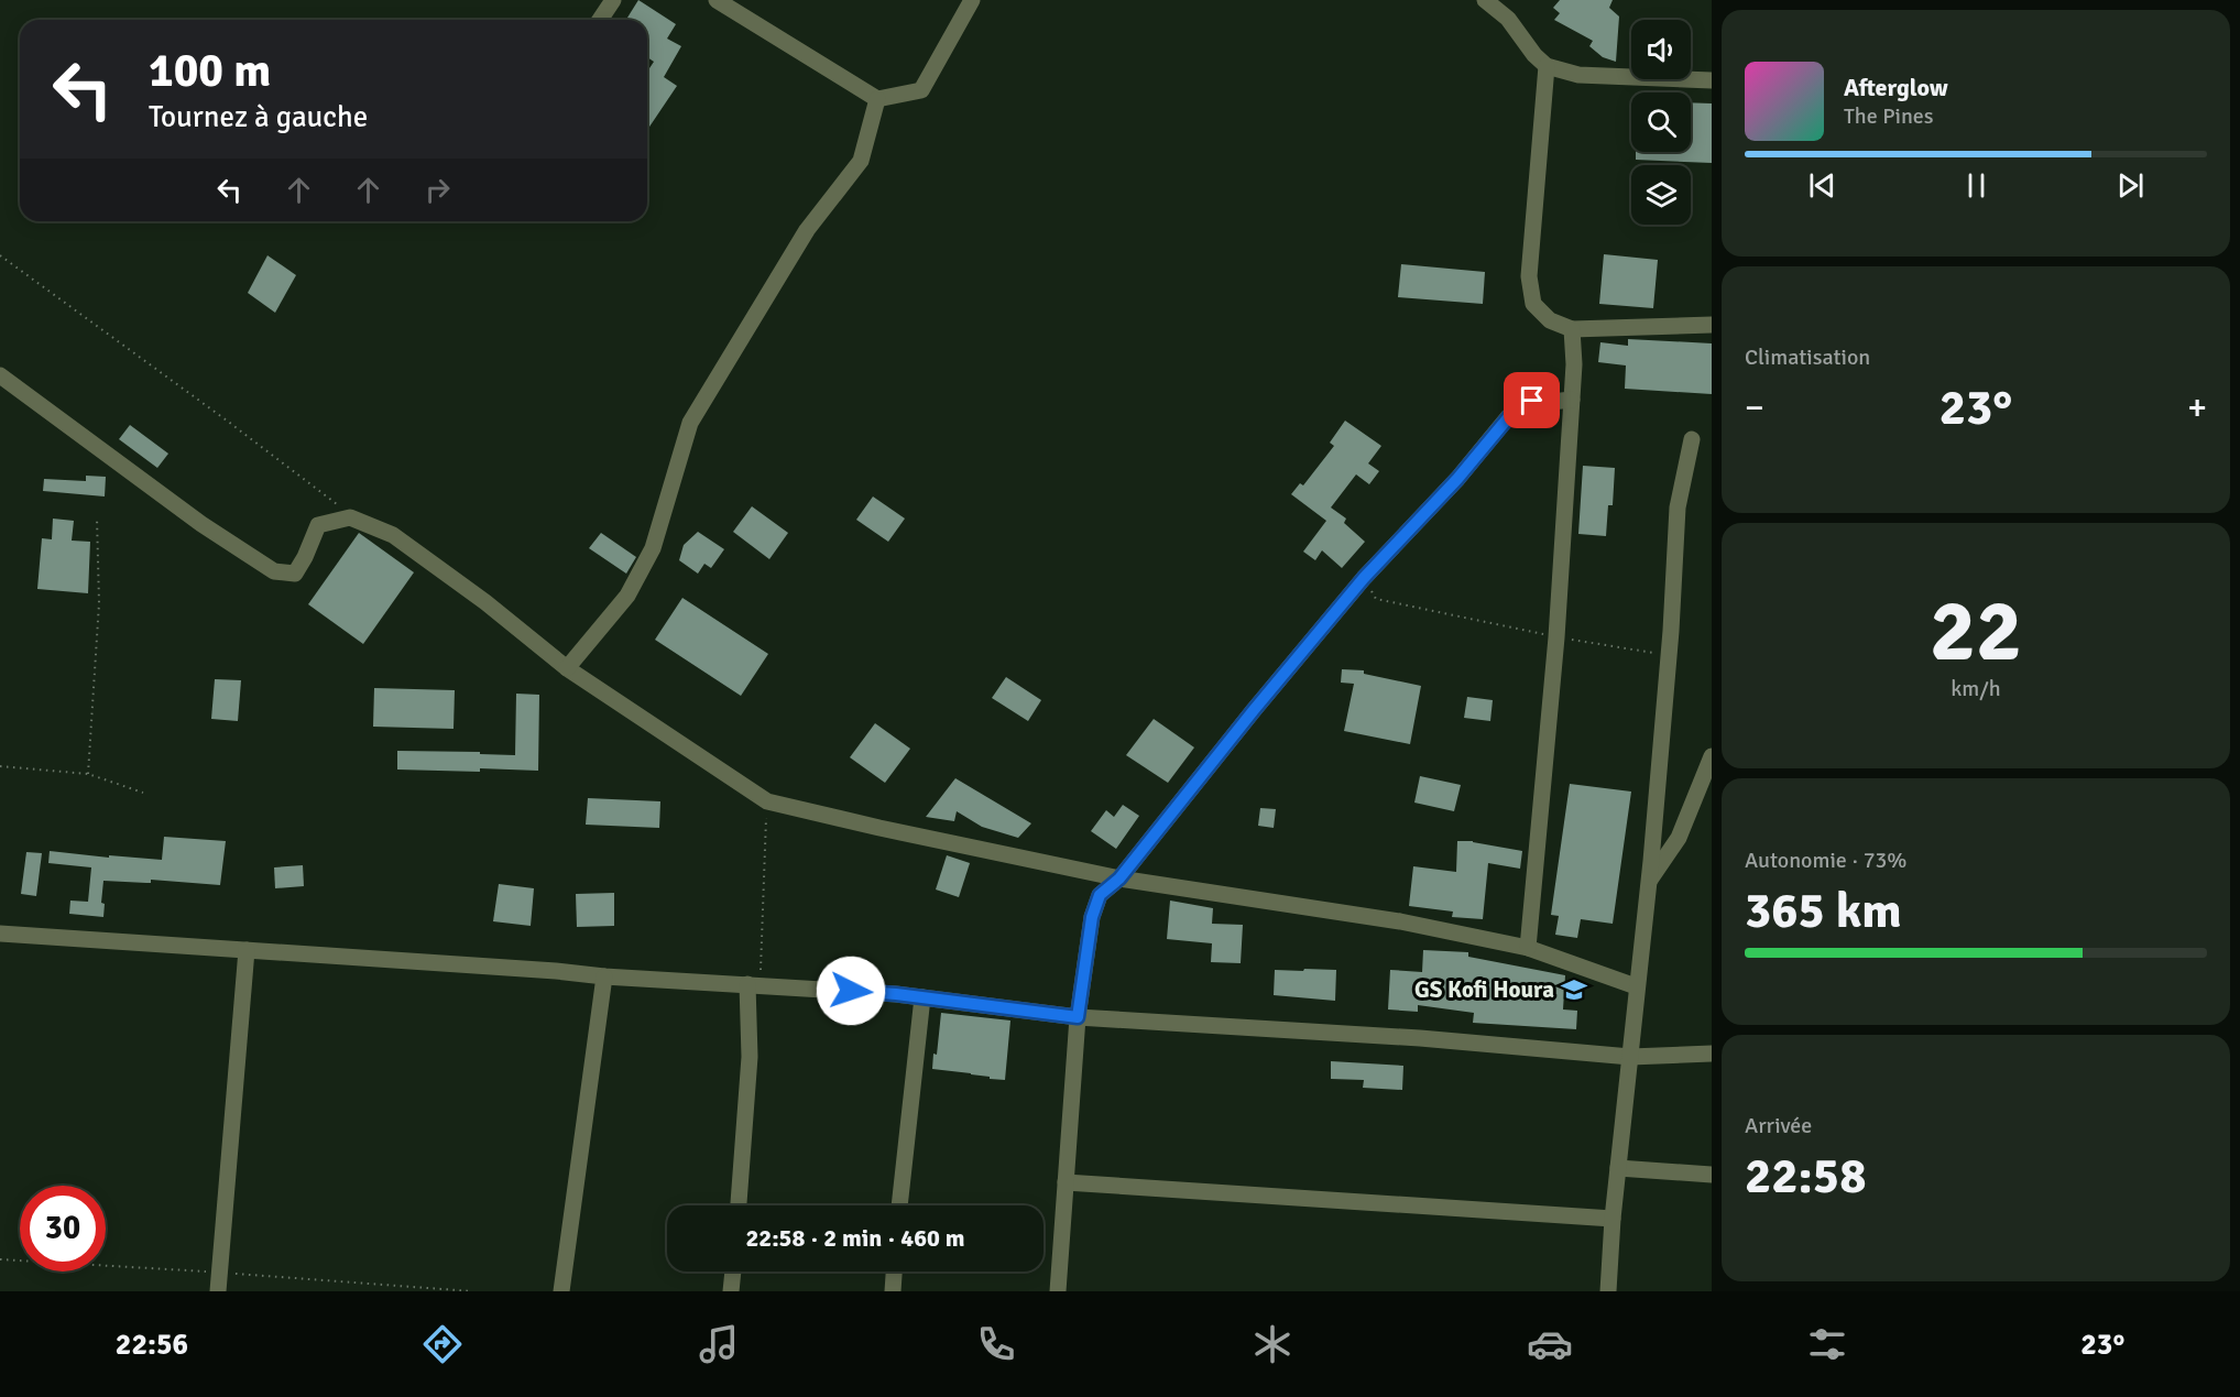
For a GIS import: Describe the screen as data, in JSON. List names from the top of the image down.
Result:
{
  "places": {
    "school or university": ["GS Kofi Houra"]
  },
  "page": {
    "turn": ["100 m", "Tournez à gauche"],
    "song": ["Afterglow", "The Pines"],
    "tile": [
      "Climatisation",
      ["22", "km/h"],
      ["Autonomie · 73%", "365 km"],
      ["Arrivée", "22:58"]
    ],
    "heat": ["−", "23°", "+"],
    "limit": "30",
    "trip": "22:58 · 2 min · 460 m",
    "tabs": ["22:56", "23°"]
  }
}
